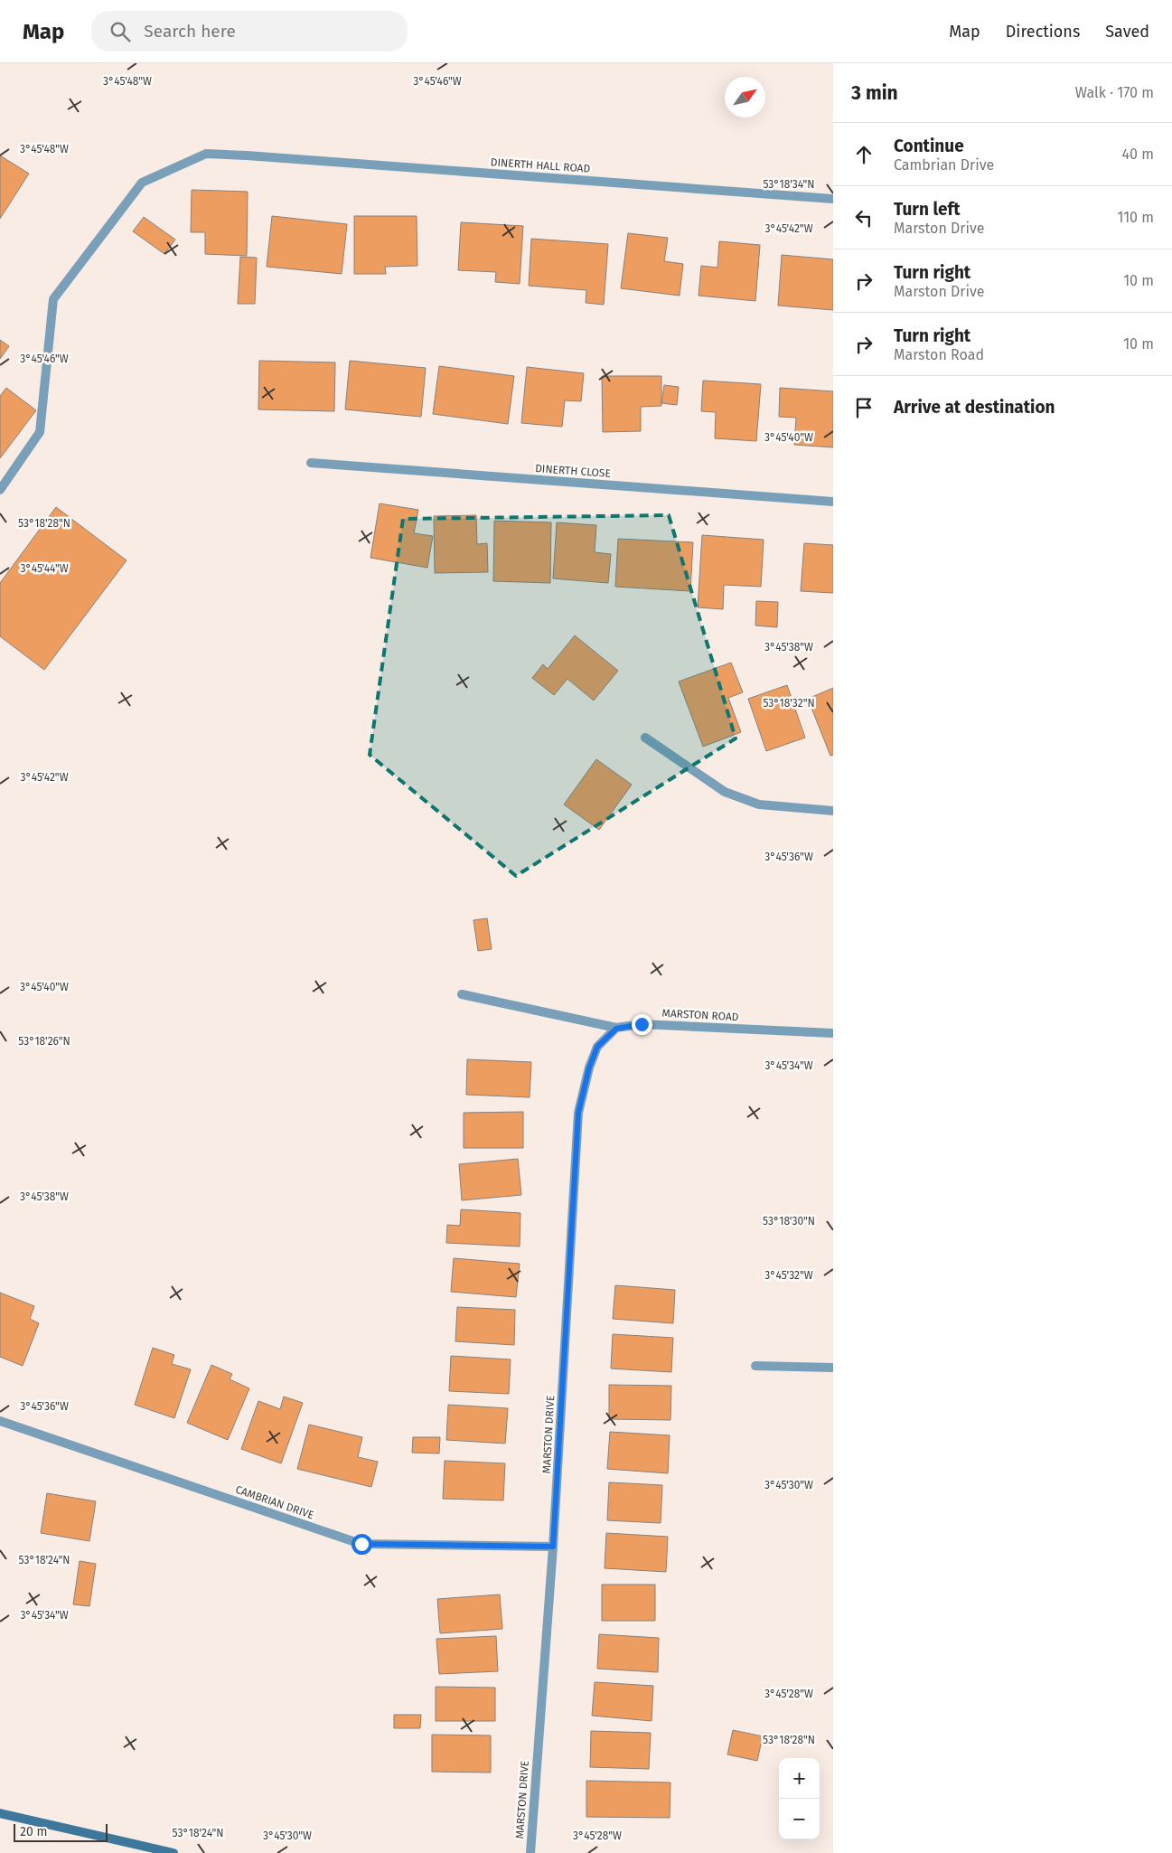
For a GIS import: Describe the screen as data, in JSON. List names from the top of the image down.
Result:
{
  "streets": {
    "street": [
      "DINERTH HALL ROAD",
      "DINERTH CLOSE",
      "MARSTON ROAD",
      "MARSTON DRIVE",
      "CAMBRIAN DRIVE"
    ]
  },
  "crossings": [
    ["MARSTON ROAD", "MARSTON DRIVE"],
    ["MARSTON DRIVE", "CAMBRIAN DRIVE"]
  ],
  "scale_bar": "20 m",
  "north": "top right",
  "page": {
    "header": "Map",
    "search": "Search here",
    "nav": ["Map", "Directions", "Saved"],
    "heading": ["3 min", "Walk · 170 m"],
    "list": [
      ["Continue", "Cambrian Drive", "40 m"],
      ["Turn left", "Marston Drive", "110 m"],
      ["Turn right", "Marston Drive", "10 m"],
      ["Turn right", "Marston Road", "10 m"],
      "Arrive at destination"
    ],
    "map_buttons": ["+", "−"],
    "scale": "20 m"
  },
  "coordinates": [
    "3°45'48\"W",
    "3°45'46\"W",
    "53°18'34\"N",
    "3°45'42\"W",
    "3°45'40\"W",
    "53°18'28\"N",
    "3°45'44\"W",
    "3°45'38\"W",
    "53°18'32\"N",
    "3°45'36\"W",
    "53°18'26\"N",
    "3°45'34\"W",
    "53°18'30\"N",
    "3°45'32\"W",
    "3°45'30\"W",
    "53°18'24\"N",
    "3°45'28\"W"
  ]
}
